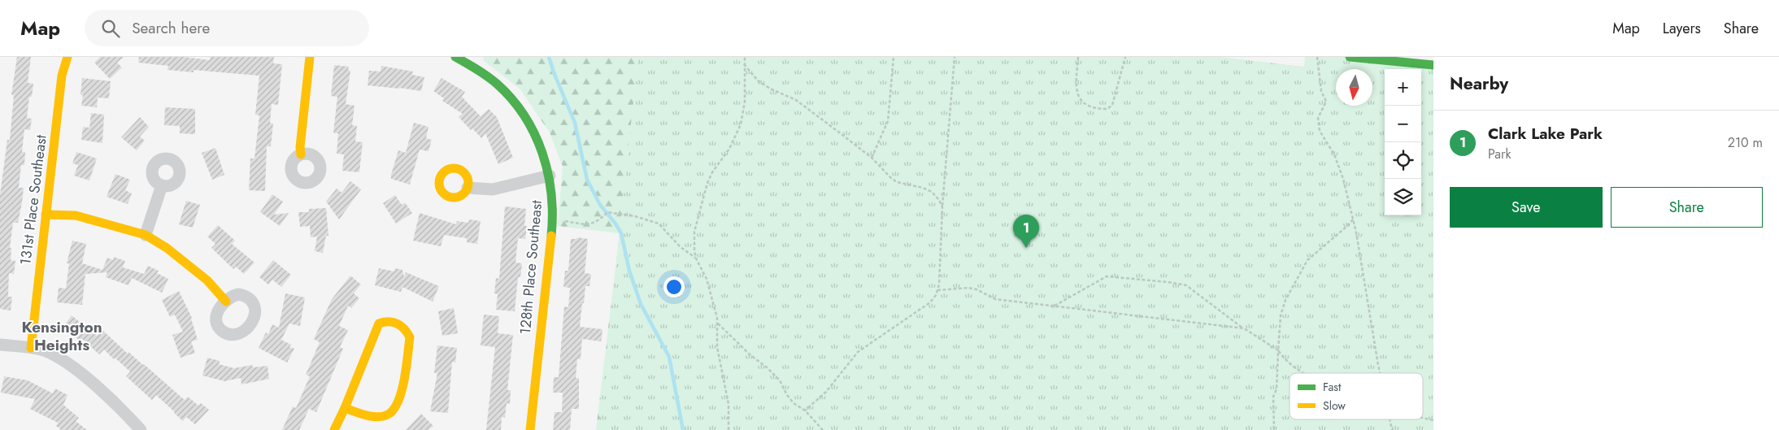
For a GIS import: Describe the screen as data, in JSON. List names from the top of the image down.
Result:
{
  "streets": {
    "street": ["131st Place Southeast", "128th Place Southeast"]
  },
  "districts": ["Kensington Heights"],
  "legend": ["Fast", "Slow"],
  "north": "bottom",
  "page": {
    "header": "Map",
    "search": "Search here",
    "nav": ["Map", "Layers", "Share"],
    "heading": "Nearby",
    "map_buttons": ["+", "−"],
    "list": [
      {
        "mark": "1",
        "name": "Clark Lake Park",
        "note": "Park",
        "value": "210 m"
      }
    ],
    "buttons": ["Save", "Share"],
    "pins": "1"
  }
}
